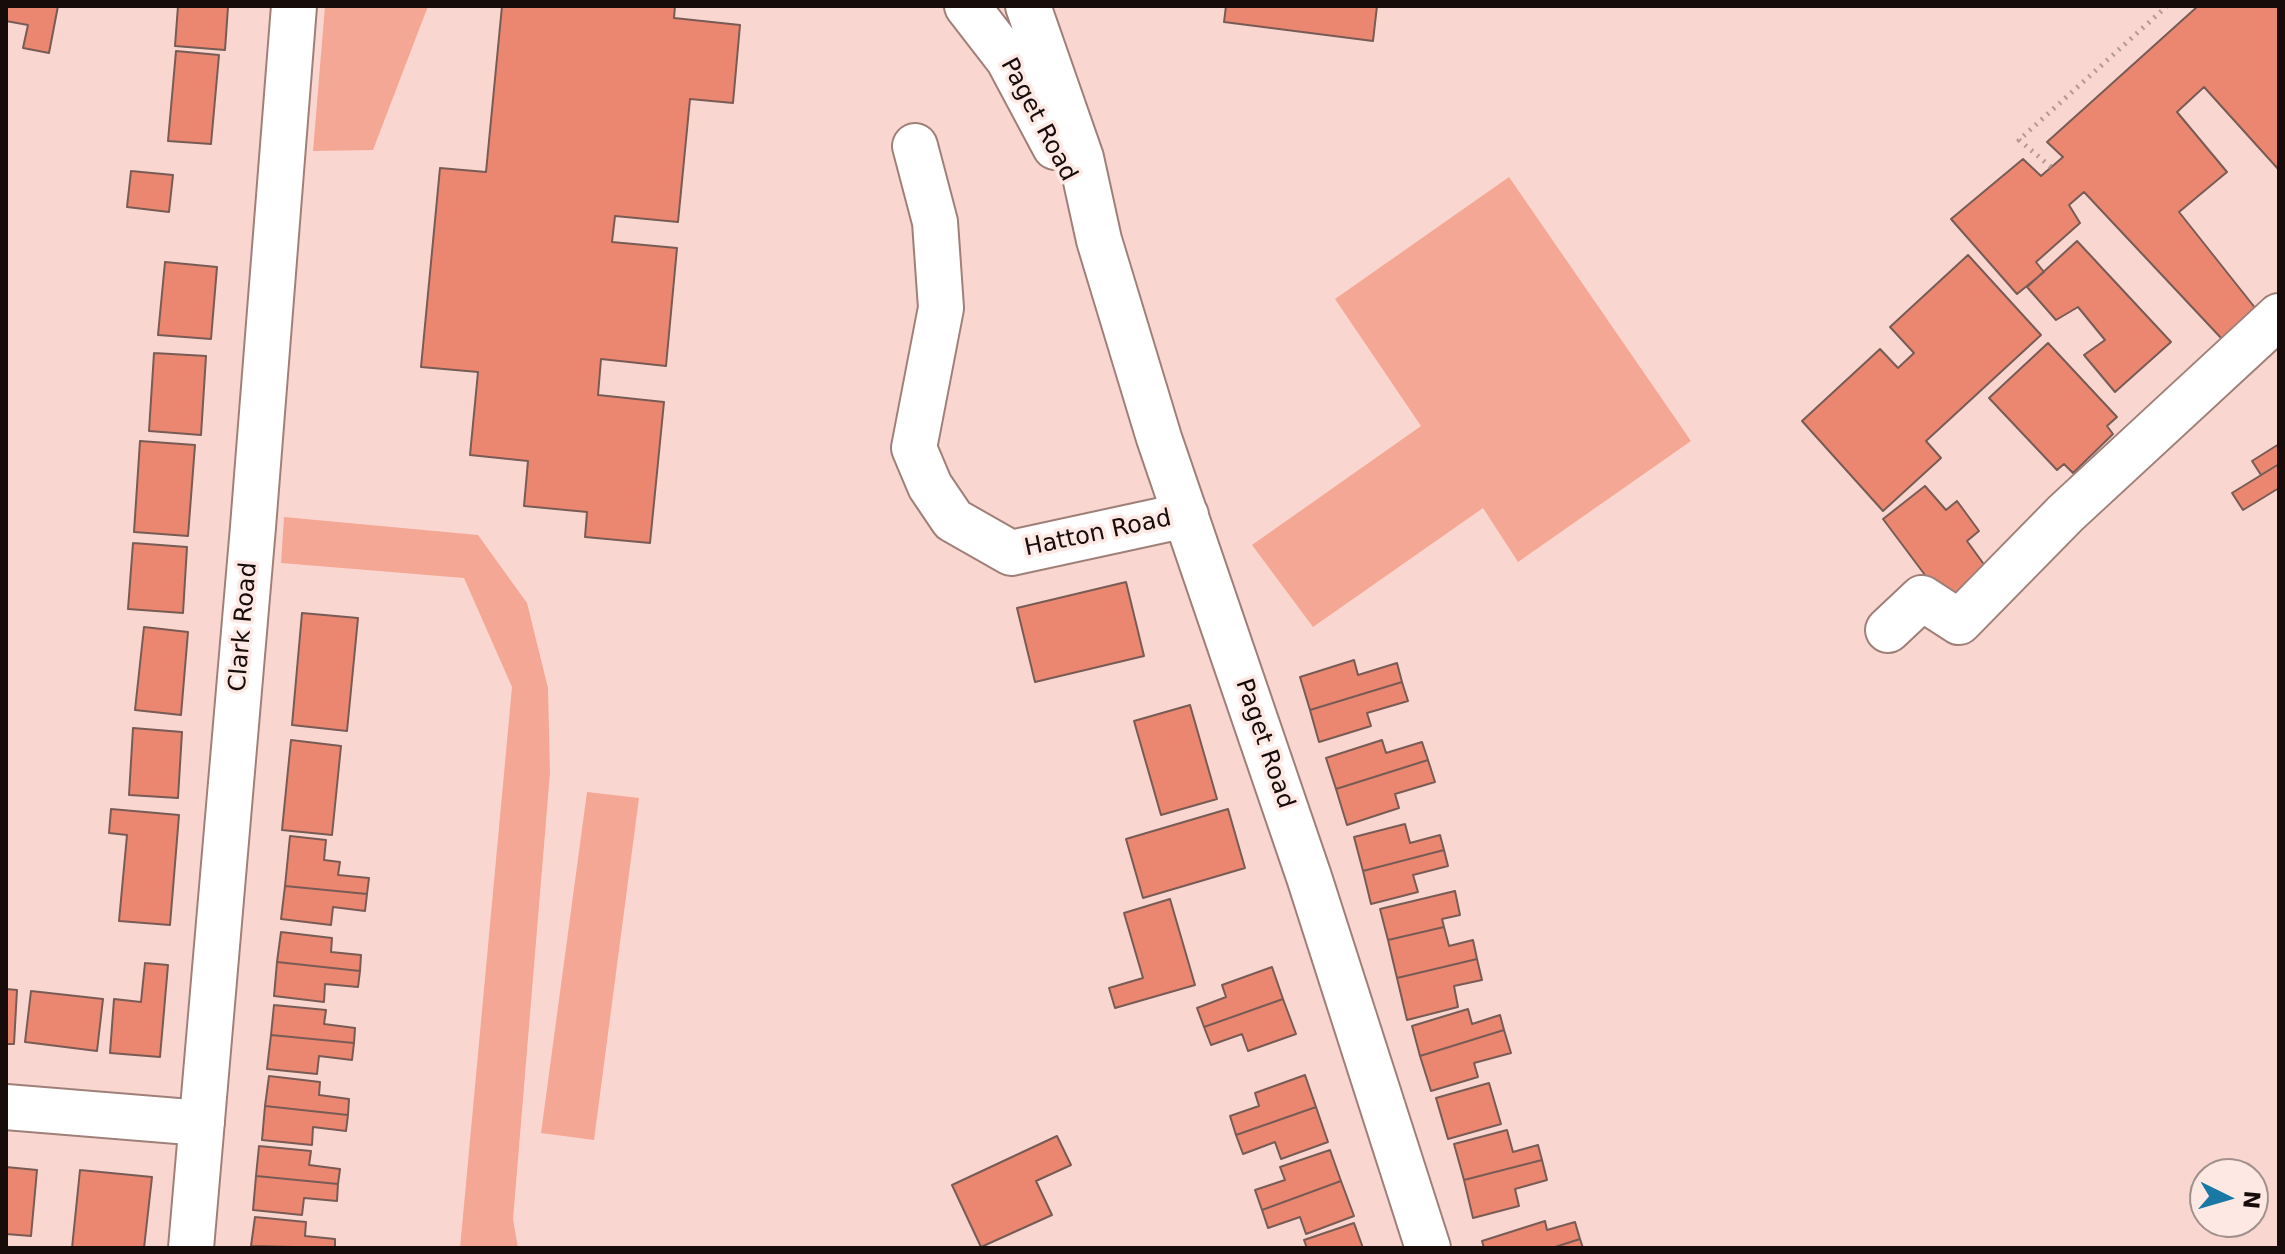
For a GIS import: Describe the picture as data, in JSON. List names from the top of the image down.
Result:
{
  "streets": {
    "street": ["Paget Road", "Hatton Road", "Clark Road"]
  },
  "crossings": [
    ["Paget Road", "Hatton Road"]
  ],
  "north": "right"
}
